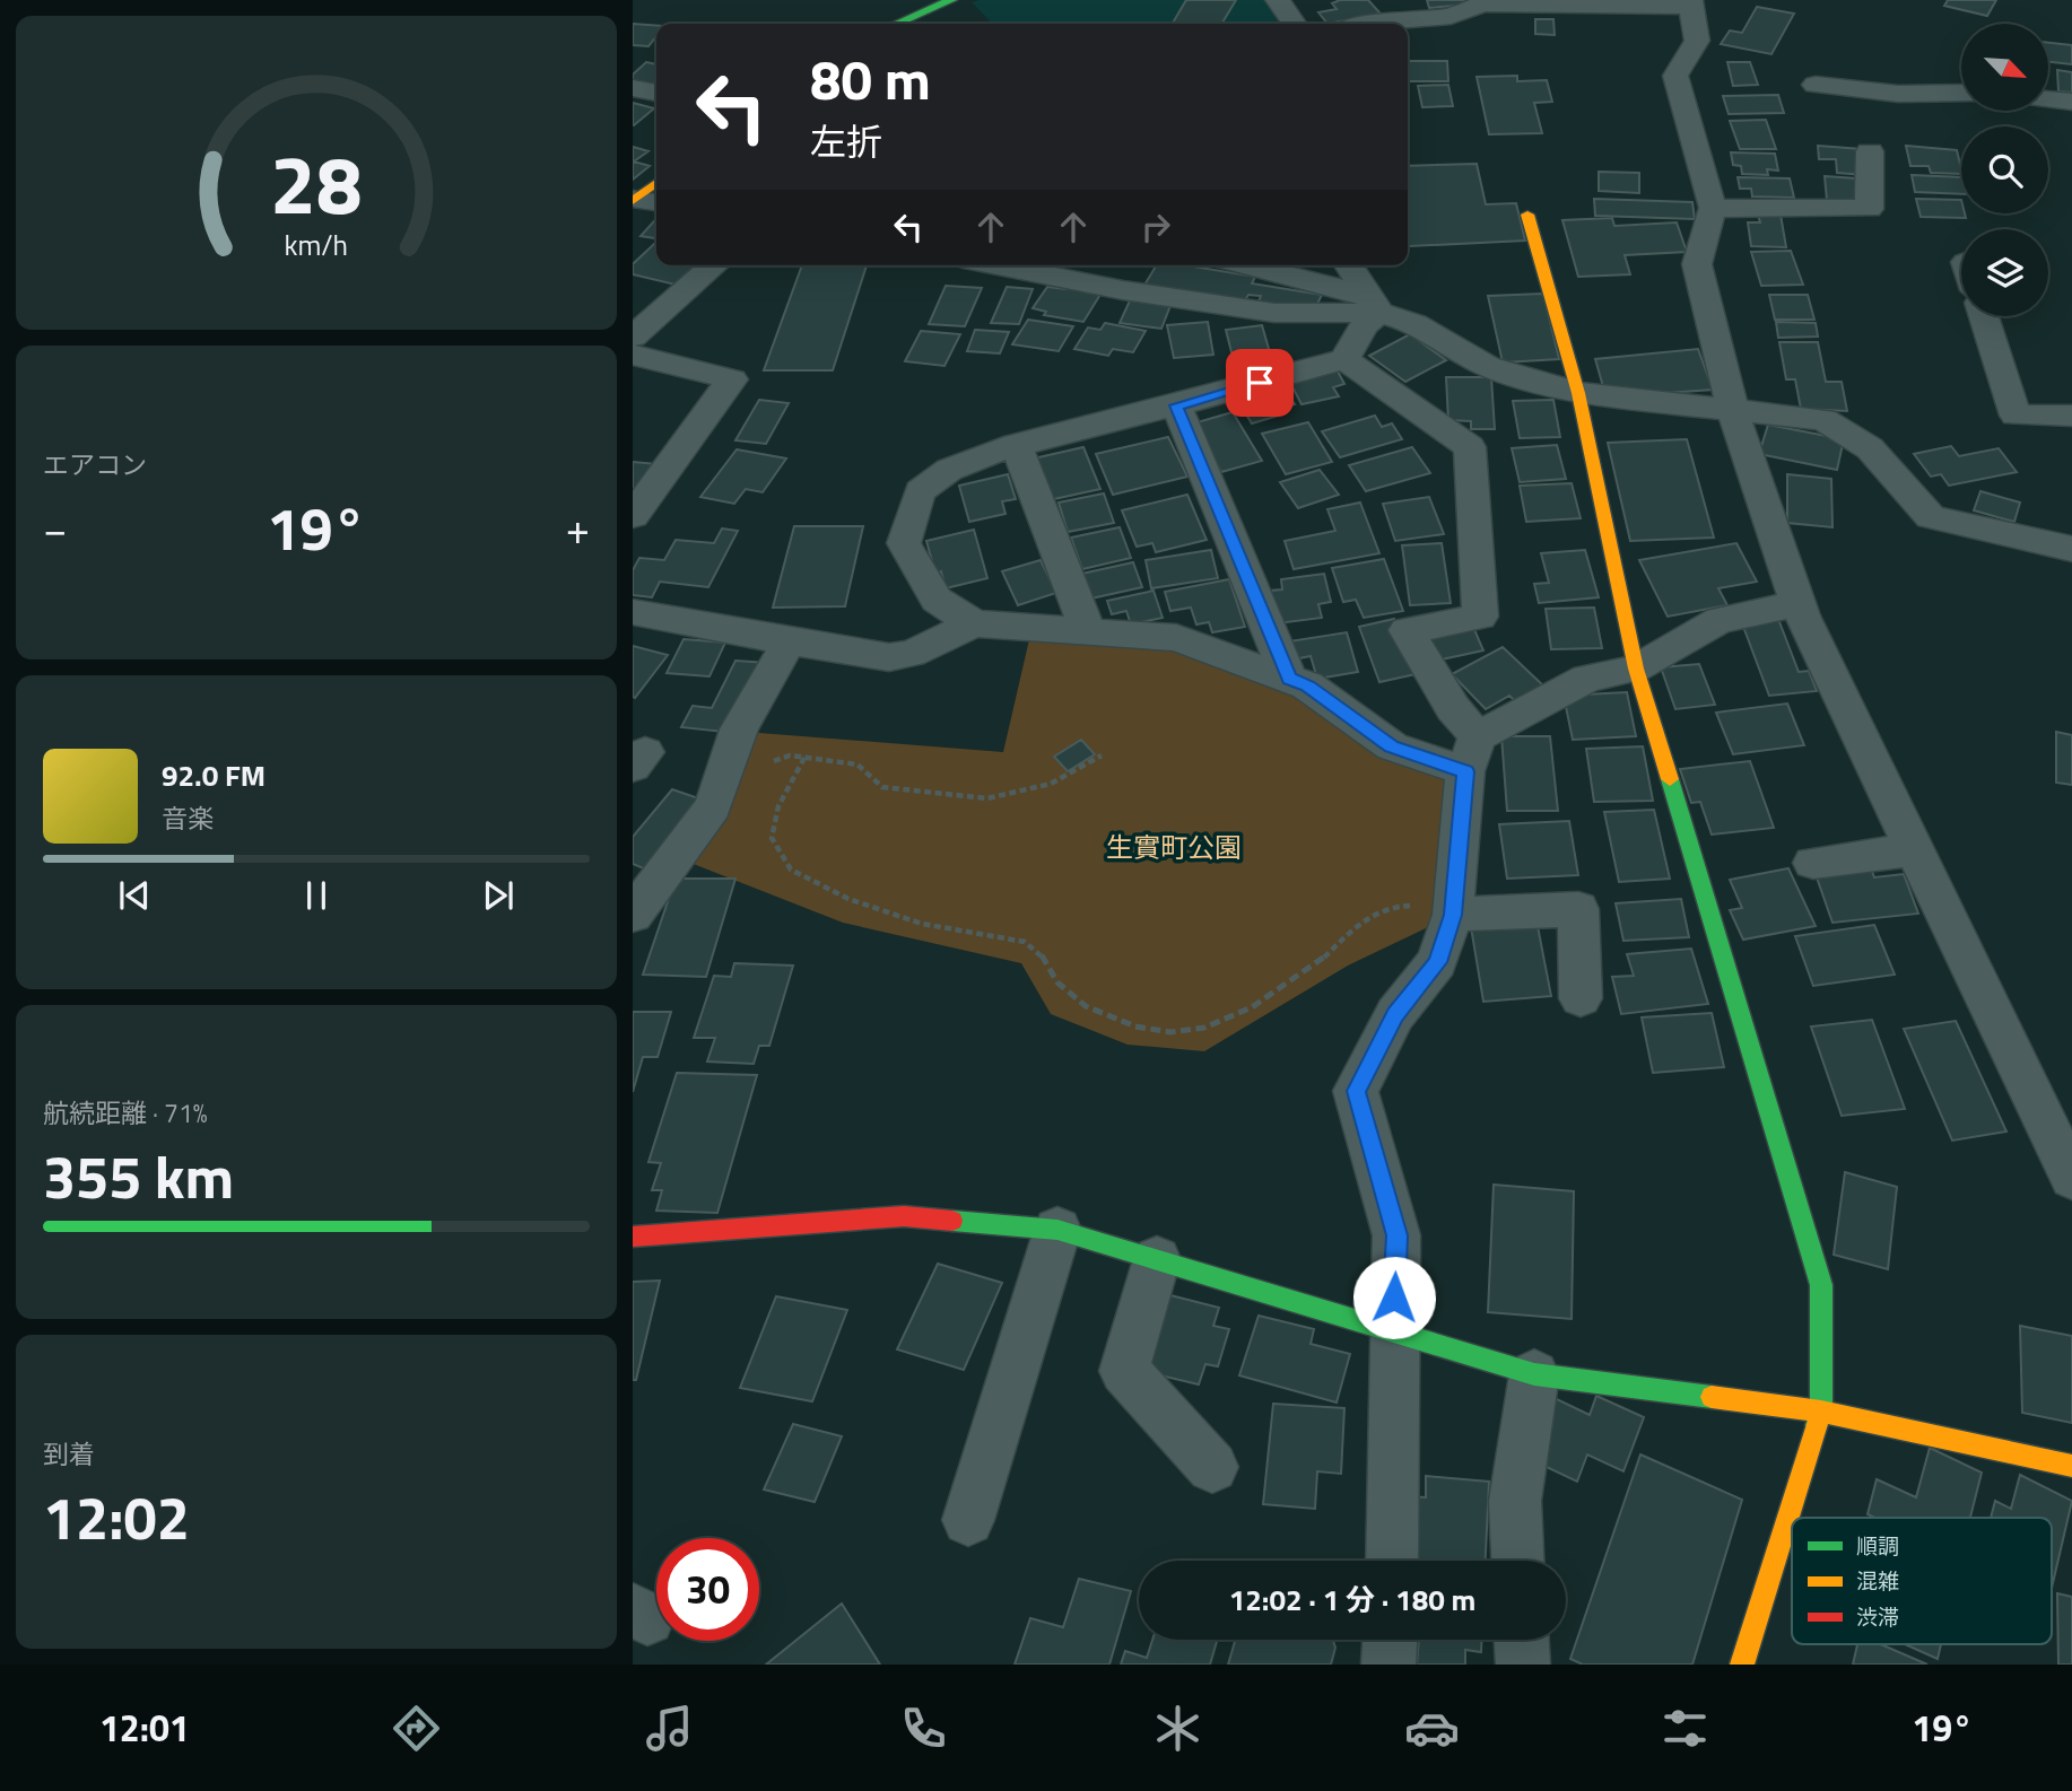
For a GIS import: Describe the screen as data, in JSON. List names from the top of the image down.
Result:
{
  "parks": ["生實町公園"],
  "legend": ["順調", "混雑", "渋滞"],
  "north": "bottom right",
  "page": {
    "turn": ["80 m", "左折"],
    "tile": [
      "エアコン",
      ["航続距離 · 71%", "355 km"],
      ["到着", "12:02"]
    ],
    "heat": ["−", "19°", "+"],
    "song": ["92.0 FM", "音楽"],
    "limit": "30",
    "trip": "12:02 · 1 分 · 180 m",
    "tabs": ["12:01", "19°"],
    "gauge": ["28", "km/h"]
  }
}
